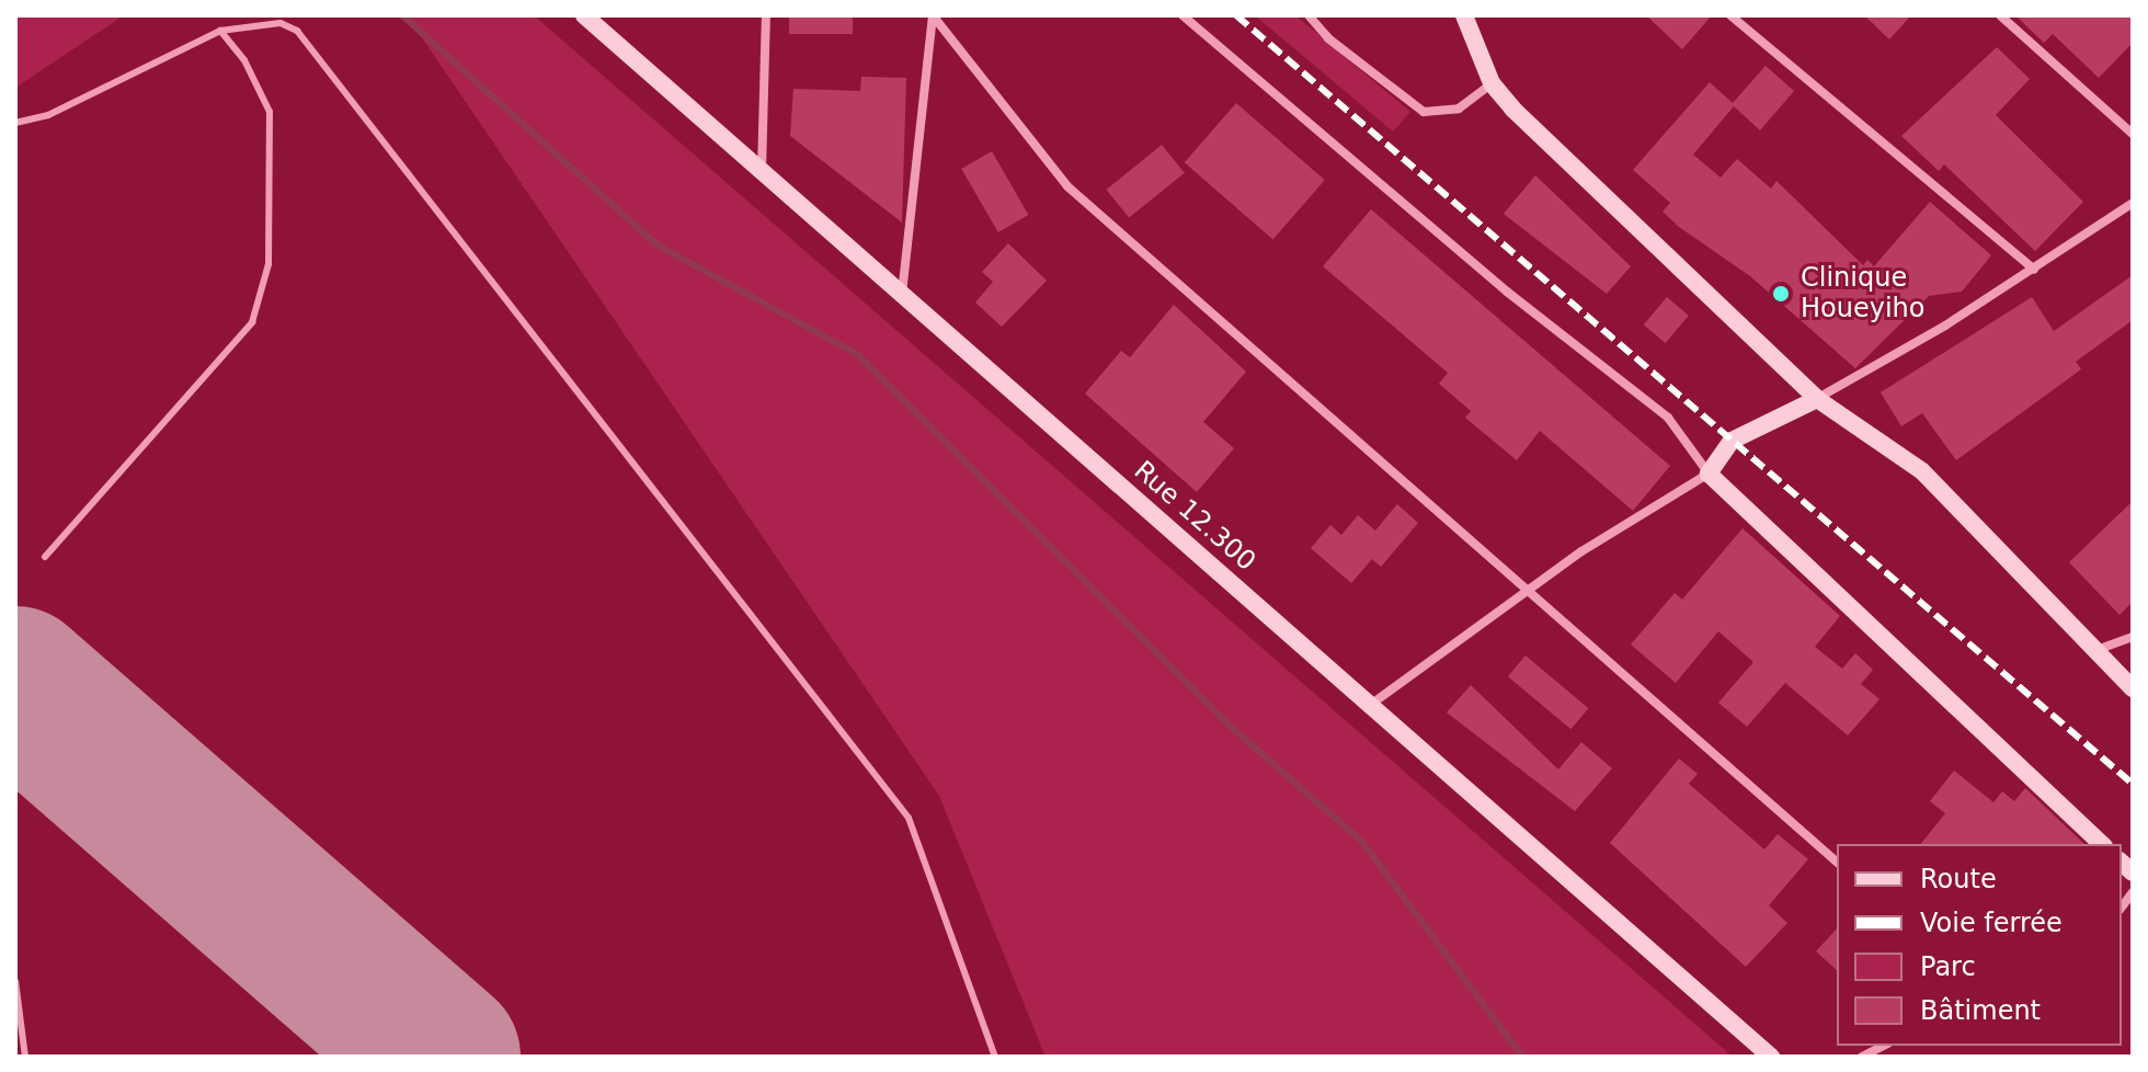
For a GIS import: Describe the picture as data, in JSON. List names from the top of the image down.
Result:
{
  "streets": {
    "main road": ["Rue 12.300"]
  },
  "places": ["Clinique Houeyiho"],
  "legend": [
    "Route",
    "Voie ferrée",
    "Parc",
    "Bâtiment"
  ]
}
